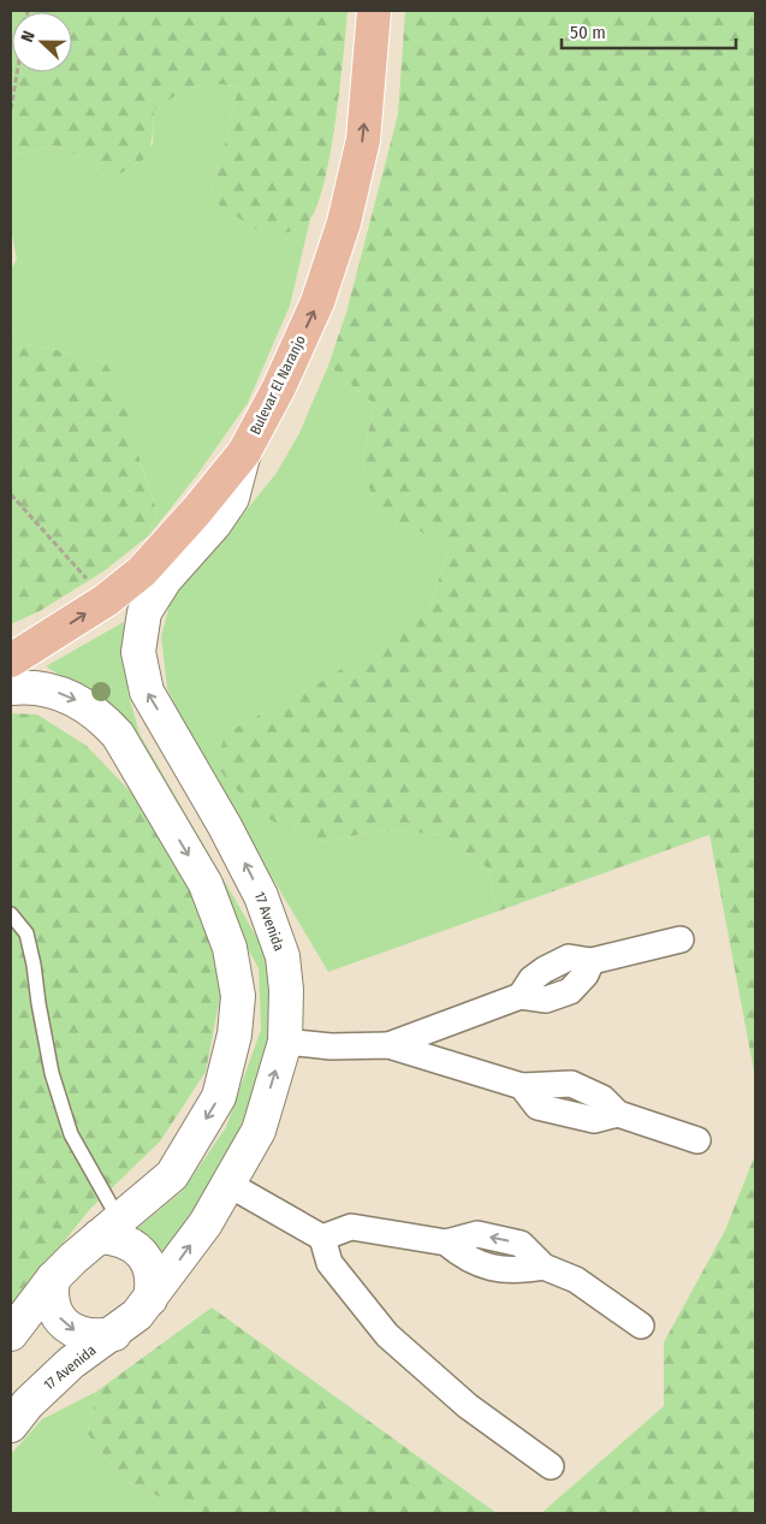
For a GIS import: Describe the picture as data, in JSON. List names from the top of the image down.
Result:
{
  "streets": {
    "main road": ["Bulevar El Naranjo", "17 Avenida"]
  },
  "crossings": [
    ["Bulevar El Naranjo", "17 Avenida"]
  ],
  "one_way": ["Bulevar El Naranjo", "17 Avenida"],
  "scale_bar": "50 m",
  "north": "left"
}
